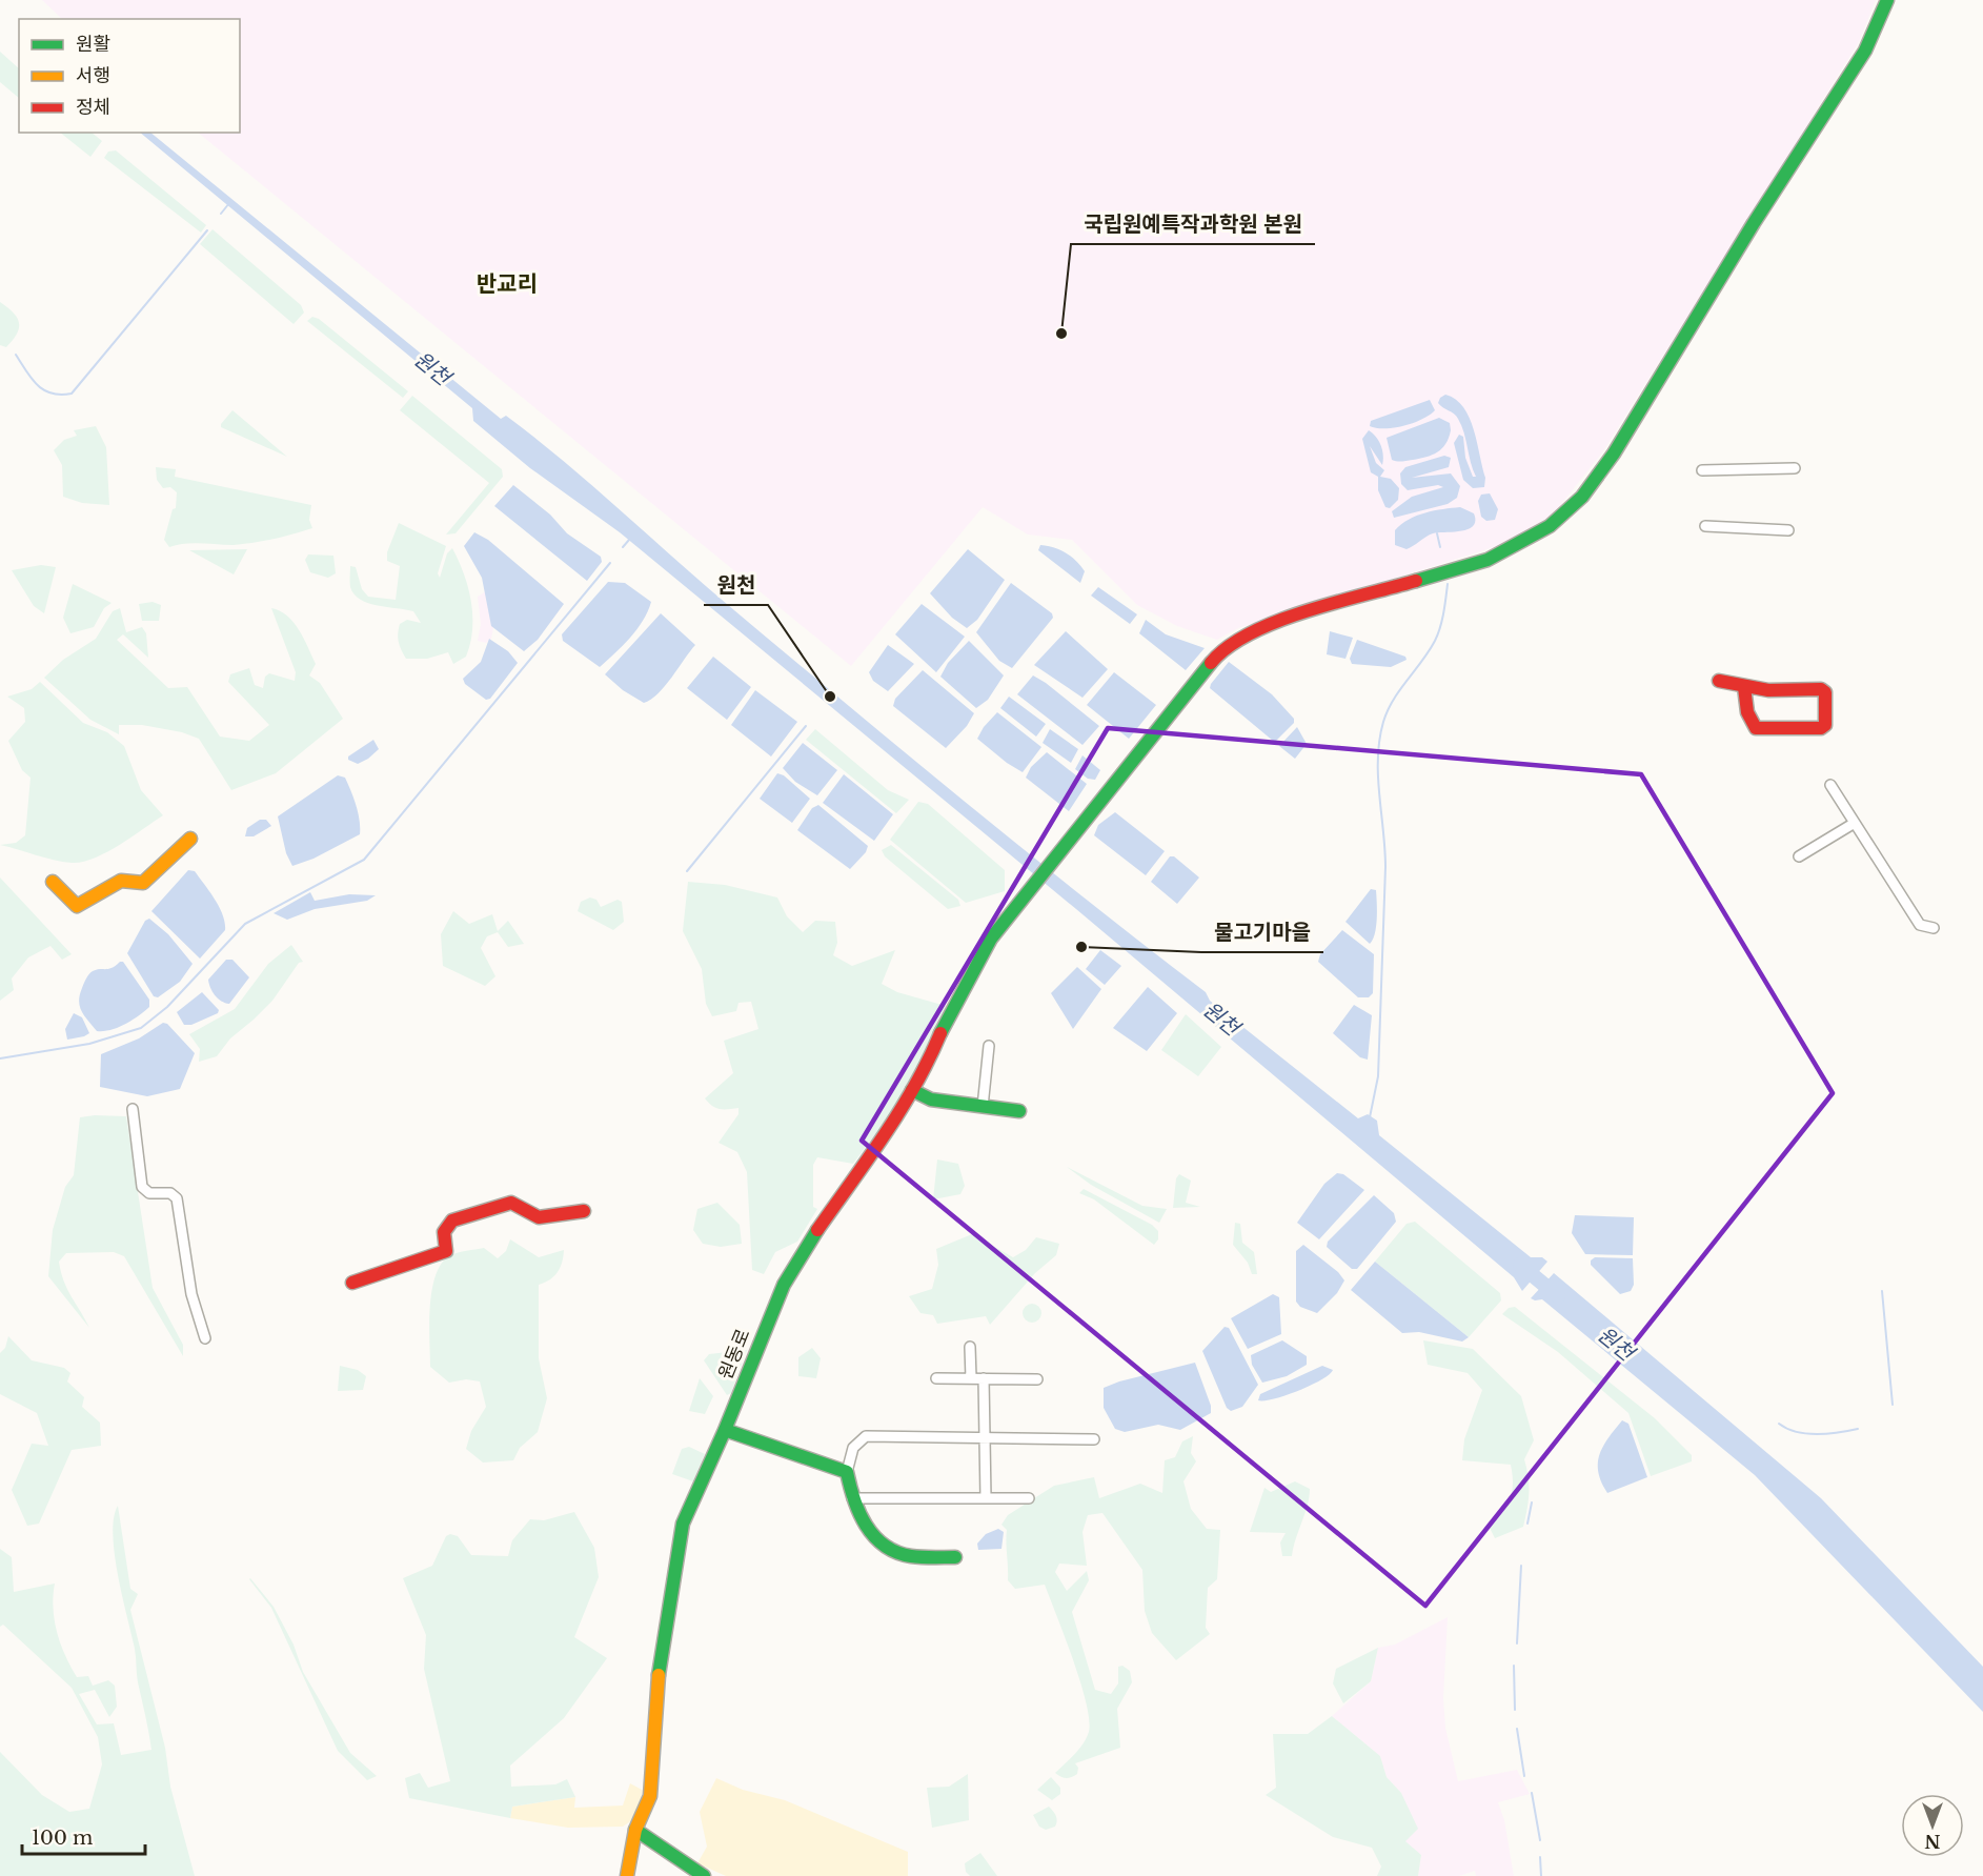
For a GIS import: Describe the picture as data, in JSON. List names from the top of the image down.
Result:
{
  "streets": {
    "street": ["원동로"]
  },
  "districts": ["반교리"],
  "water": ["원천"],
  "places": ["국립원예특작과학원 본원", "원천", "물고기마을"],
  "legend": ["원활", "서행", "정체"],
  "scale_bar": "100 m",
  "north": "bottom"
}
